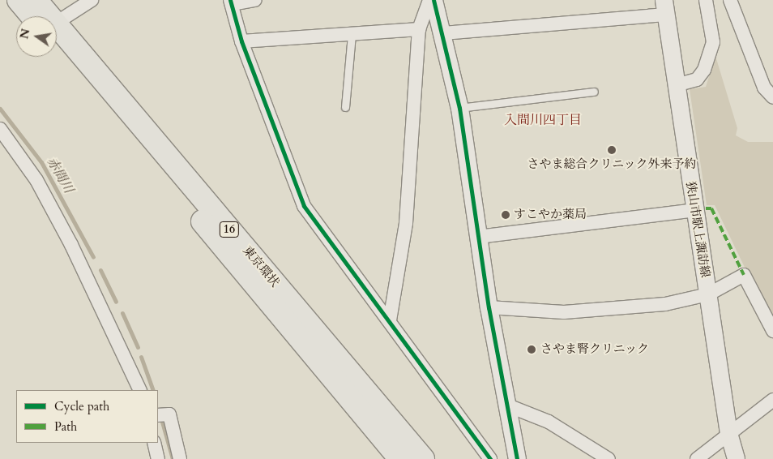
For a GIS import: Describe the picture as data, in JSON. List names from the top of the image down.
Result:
{
  "streets": {
    "highway": ["16", "東京環状"],
    "street": ["狭山市駅上諏訪線"]
  },
  "districts": ["入間川四丁目"],
  "water": ["赤間川"],
  "places": ["さやま総合クリニック外来予約", "すこやか薬局", "さやま腎クリニック"],
  "legend": ["Cycle path", "Path"],
  "north": "left"
}
